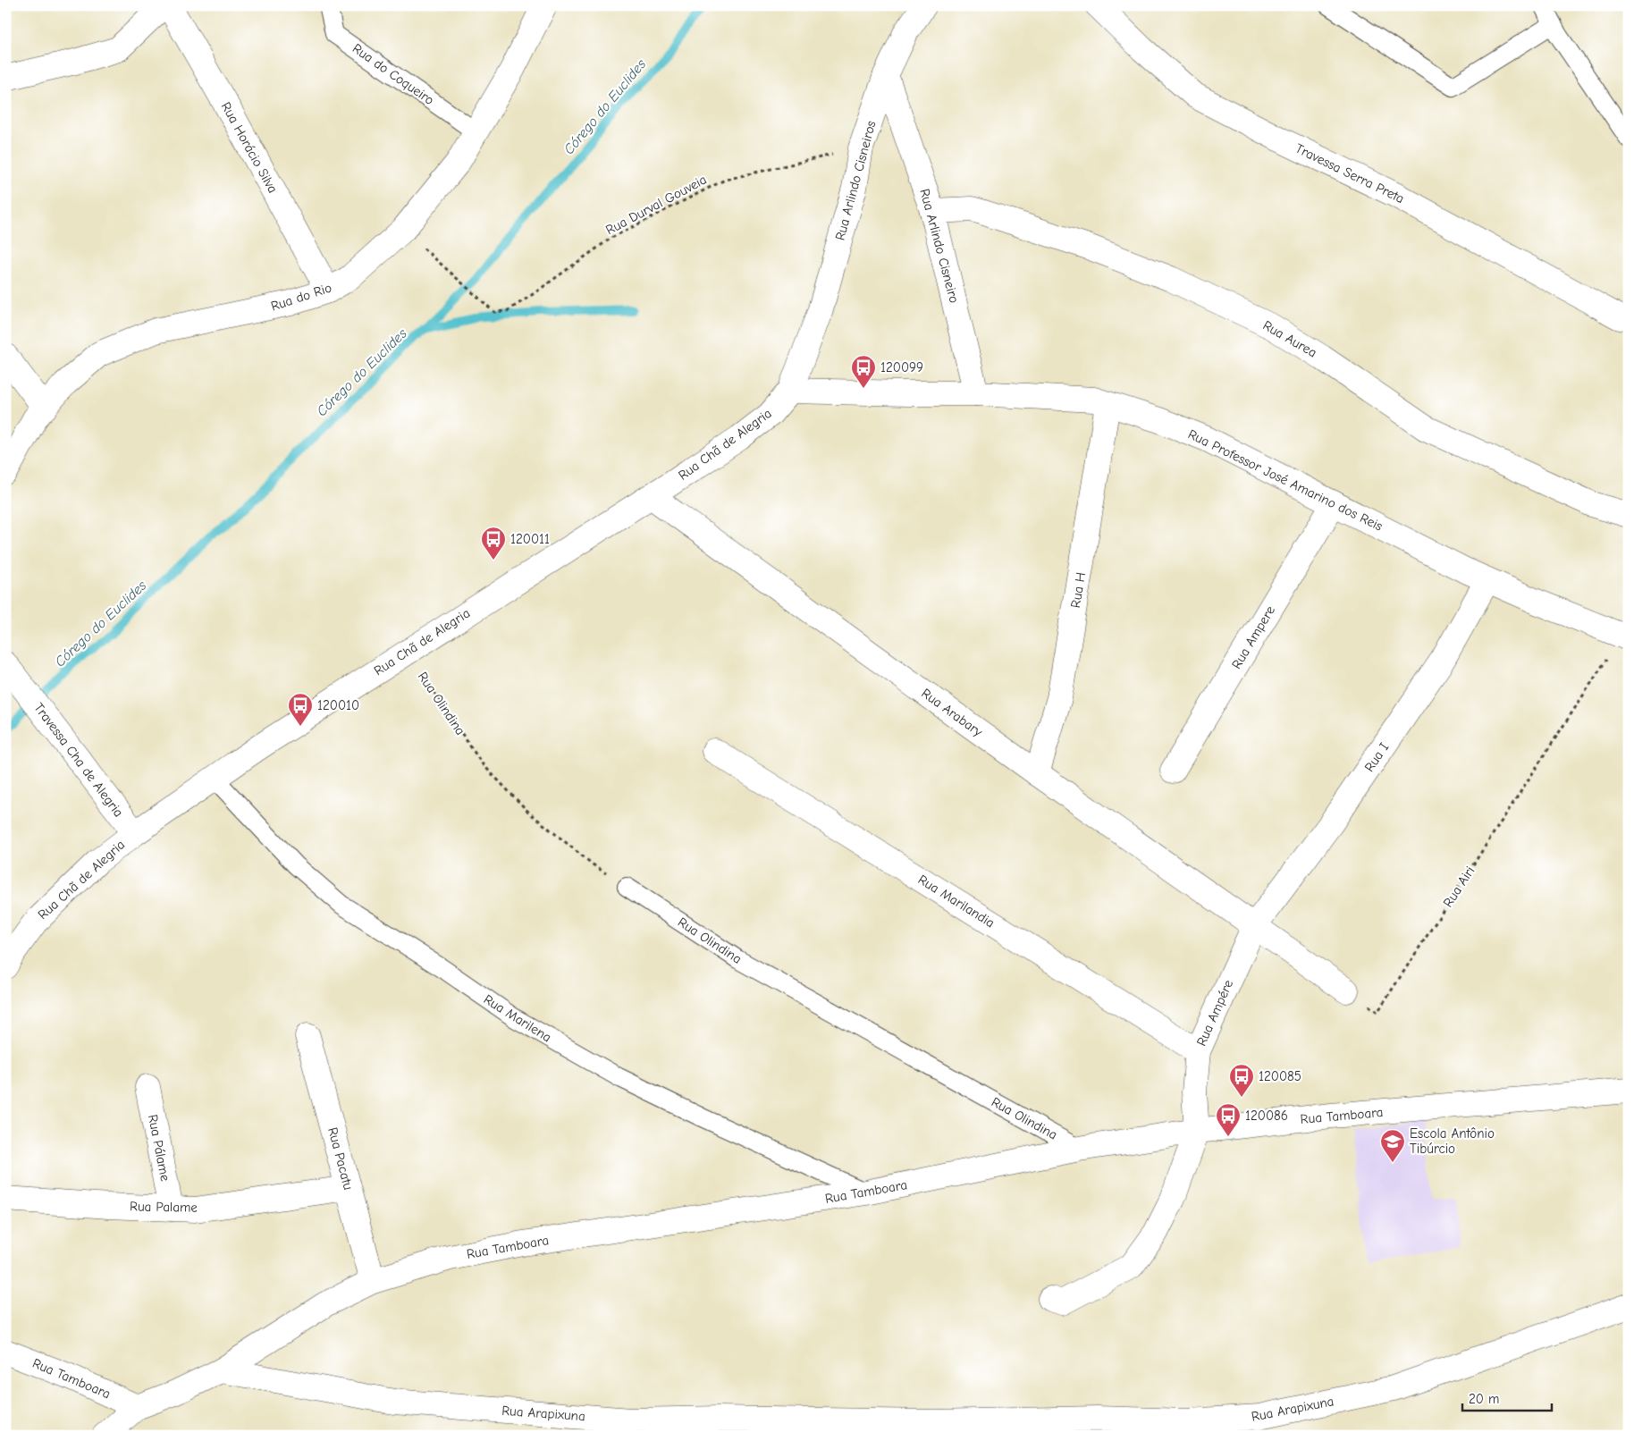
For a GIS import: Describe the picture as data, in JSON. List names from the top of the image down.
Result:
{
  "streets": {
    "street": [
      "Rua Horácio Silva",
      "Travessa Serra Preta",
      "Rua Arlindo Cisneiros",
      "Rua Arlindo Cisneiro",
      "Rua do Rio",
      "Rua Aurea",
      "Rua Chã de Alegria",
      "Rua Professor José Amarino dos Reis",
      "Rua H",
      "Rua Ampere",
      "Rua Arabary",
      "Rua I",
      "Travessa Cha de Alegria",
      "Rua Marilandia",
      "Rua Ampére",
      "Rua Tamboara",
      "Rua Pálame",
      "Rua Pacatu",
      "Rua Palame",
      "Rua Arapixuna"
    ],
    "lane": ["Rua do Coqueiro", "Rua Olindina", "Rua Marilena"],
    "path": ["Rua Durval Gouveia", "Rua Airi"]
  },
  "crossings": [
    ["Rua do Coqueiro", "Rua do Rio"],
    ["Rua Horácio Silva", "Rua do Rio"],
    ["Rua Arlindo Cisneiros", "Rua Durval Gouveia"],
    ["Rua Arlindo Cisneiros", "Rua Arlindo Cisneiro"],
    ["Rua Arlindo Cisneiros", "Rua Chã de Alegria"],
    ["Rua Durval Gouveia", "Rua do Rio"],
    ["Rua Arlindo Cisneiro", "Rua Aurea"],
    ["Rua Arlindo Cisneiro", "Rua Professor José Amarino dos Reis"],
    ["Rua Chã de Alegria", "Rua Professor José Amarino dos Reis"],
    ["Rua Chã de Alegria", "Rua Olindina"],
    ["Rua Chã de Alegria", "Rua Arabary"],
    ["Rua Chã de Alegria", "Travessa Cha de Alegria"],
    ["Rua Chã de Alegria", "Rua Marilena"],
    ["Rua Professor José Amarino dos Reis", "Rua H"],
    ["Rua Professor José Amarino dos Reis", "Rua Ampere"],
    ["Rua Professor José Amarino dos Reis", "Rua I"],
    ["Rua Professor José Amarino dos Reis", "Rua Airi"],
    ["Rua H", "Rua Arabary"],
    ["Rua Olindina", "Rua Tamboara"],
    ["Rua Arabary", "Rua I"],
    ["Rua Arabary", "Rua Ampére"],
    ["Rua I", "Rua Ampére"],
    ["Rua Marilandia", "Rua Ampére"],
    ["Rua Ampére", "Rua Tamboara"],
    ["Rua Marilena", "Rua Tamboara"],
    ["Rua Tamboara", "Rua Pacatu"],
    ["Rua Tamboara", "Rua Arapixuna"],
    ["Rua Pálame", "Rua Palame"],
    ["Rua Pacatu", "Rua Palame"]
  ],
  "water": ["Córego do Euclides"],
  "places": {
    "bus stop": [
      "120099",
      "120011",
      "120010",
      "120085",
      "120086"
    ],
    "school or university": ["Escola Antônio Tibúrcio"]
  },
  "scale_bar": "20 m"
}
